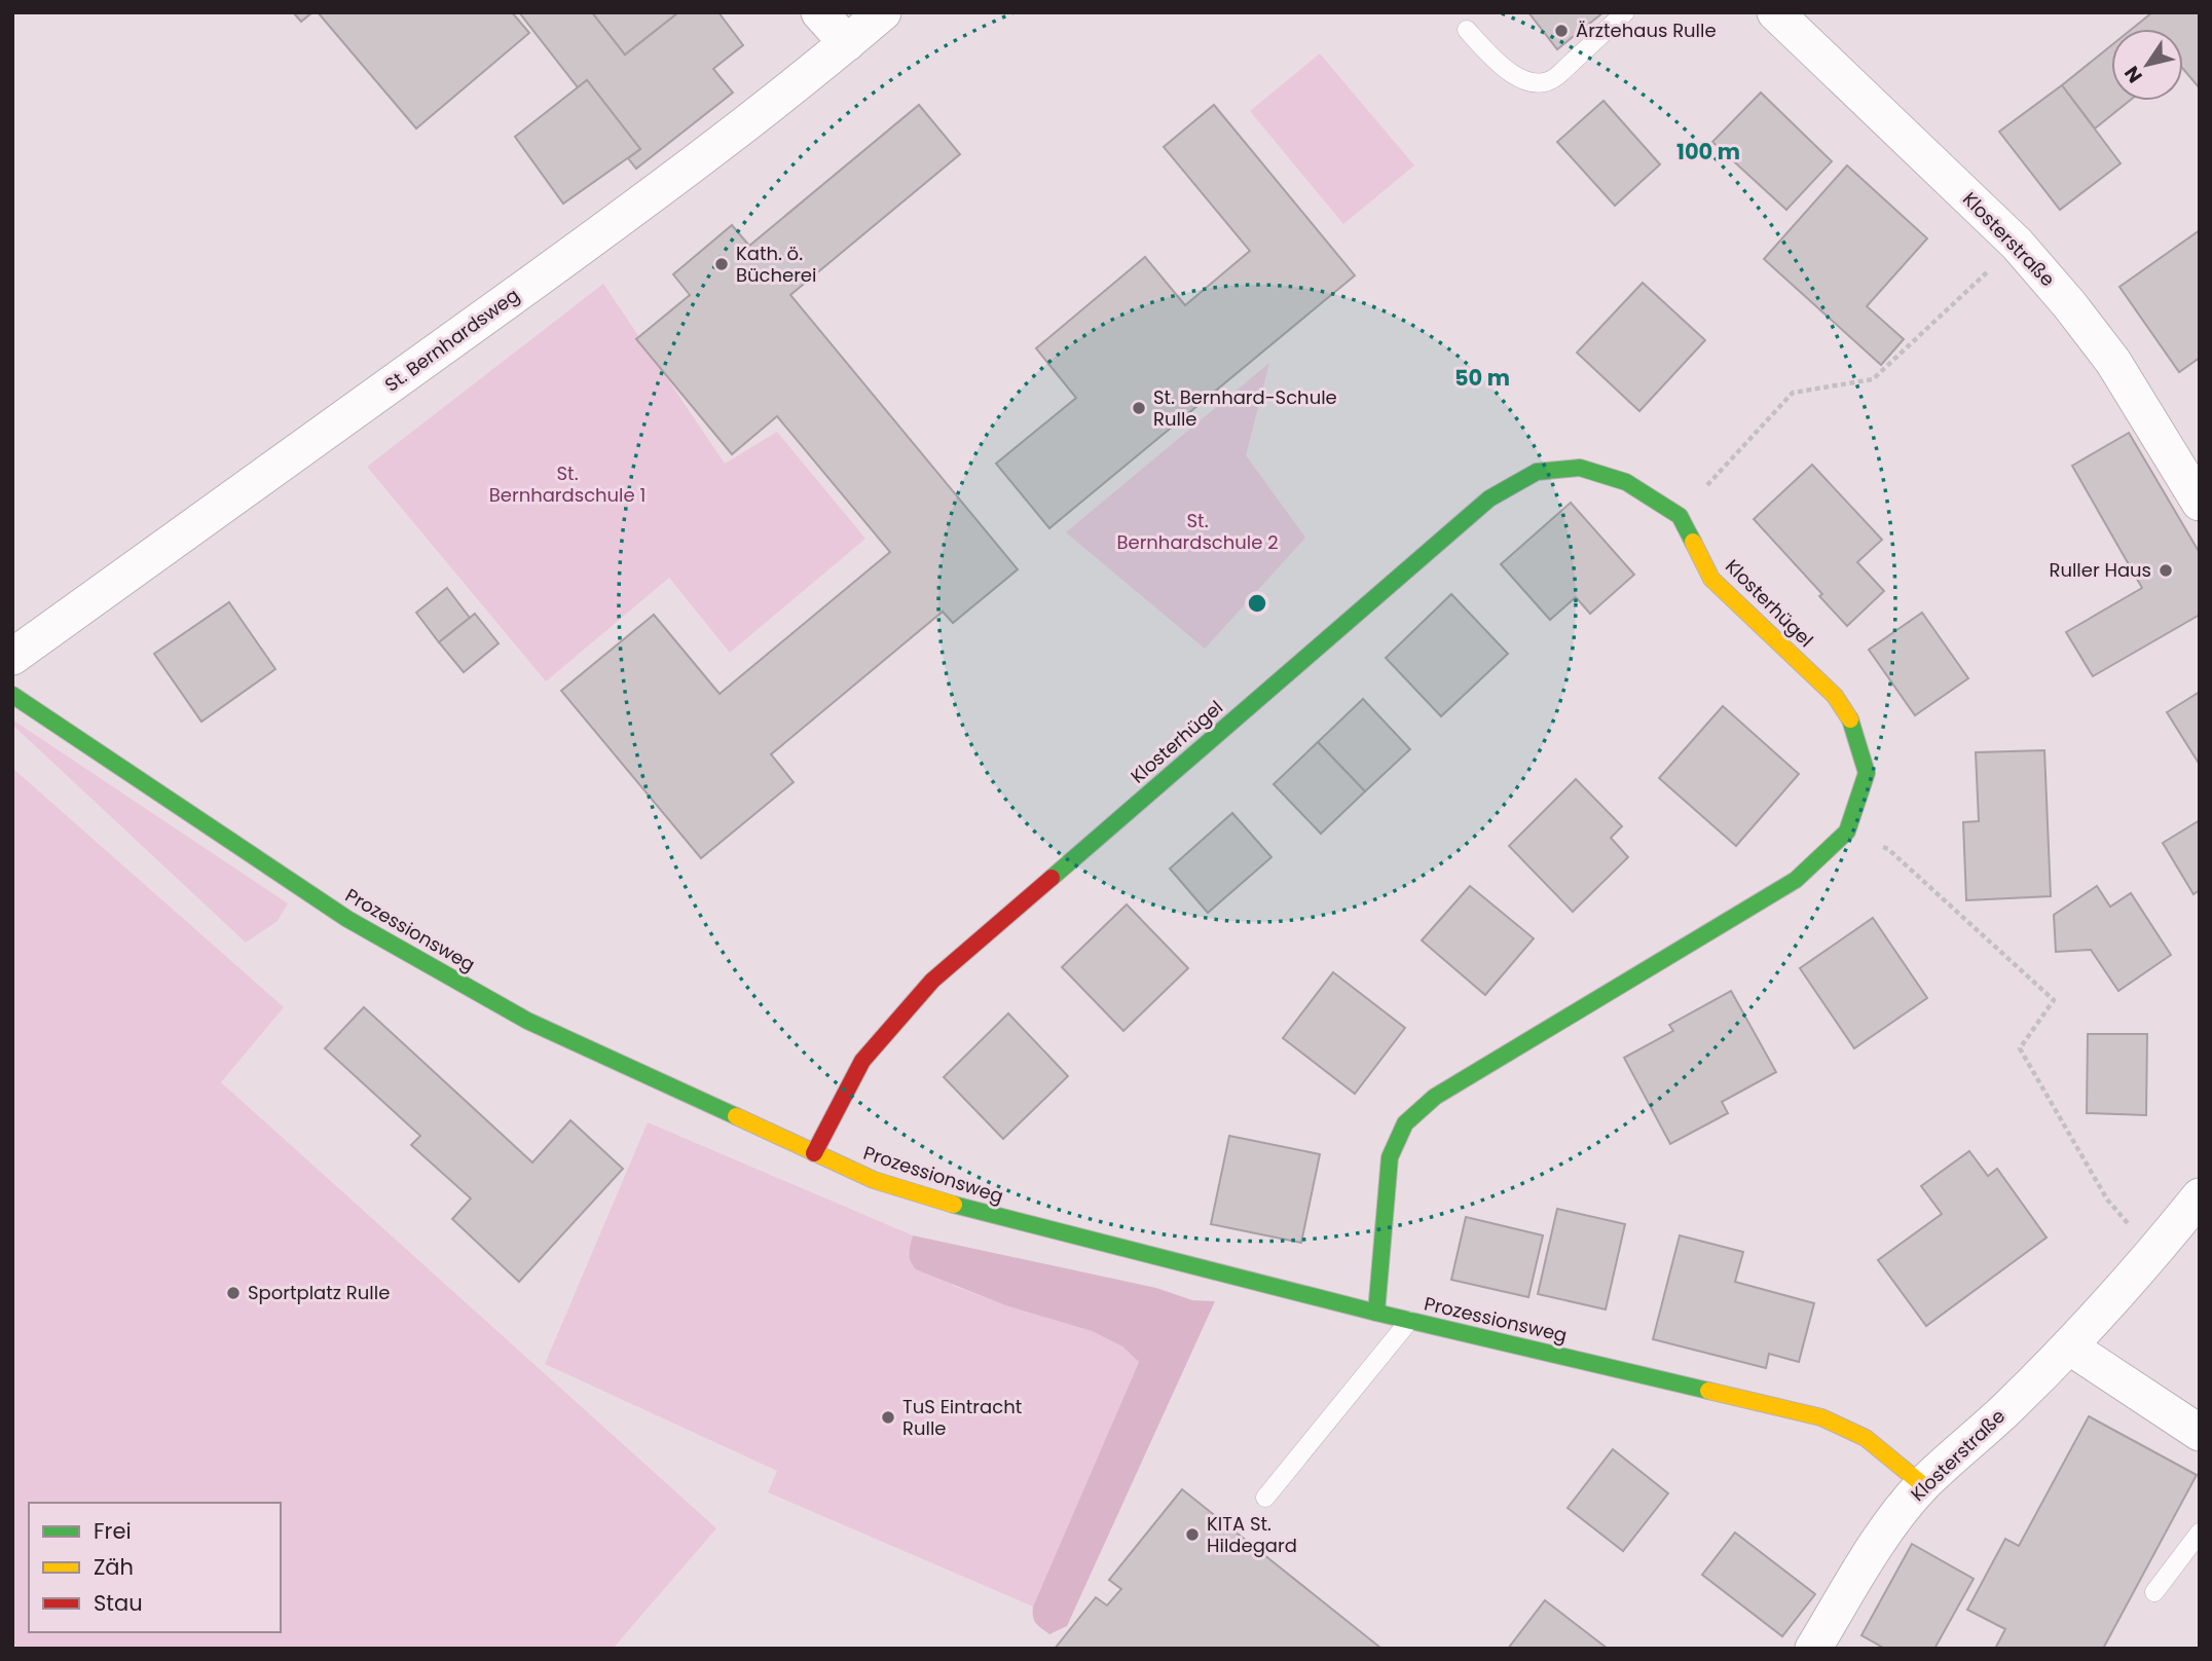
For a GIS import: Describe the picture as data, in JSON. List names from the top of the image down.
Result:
{
  "streets": {
    "street": [
      "Klosterstraße",
      "St. Bernhardsweg",
      "Klosterhügel",
      "Prozessionsweg"
    ]
  },
  "crossings": [
    ["Klosterstraße", "Prozessionsweg"],
    ["Klosterhügel", "Prozessionsweg"]
  ],
  "parks": ["St. Bernhardschule 1", "St. Bernhardschule 2"],
  "places": [
    "Ärztehaus Rulle",
    "Kath. ö. Bücherei",
    "St. Bernhard-Schule Rulle",
    "Ruller Haus",
    "Sportplatz Rulle",
    "TuS Eintracht Rulle",
    "KITA St. Hildegard"
  ],
  "legend": ["Frei", "Zäh", "Stau"],
  "north": "bottom left",
  "rings": ["100 m", "50 m"]
}
